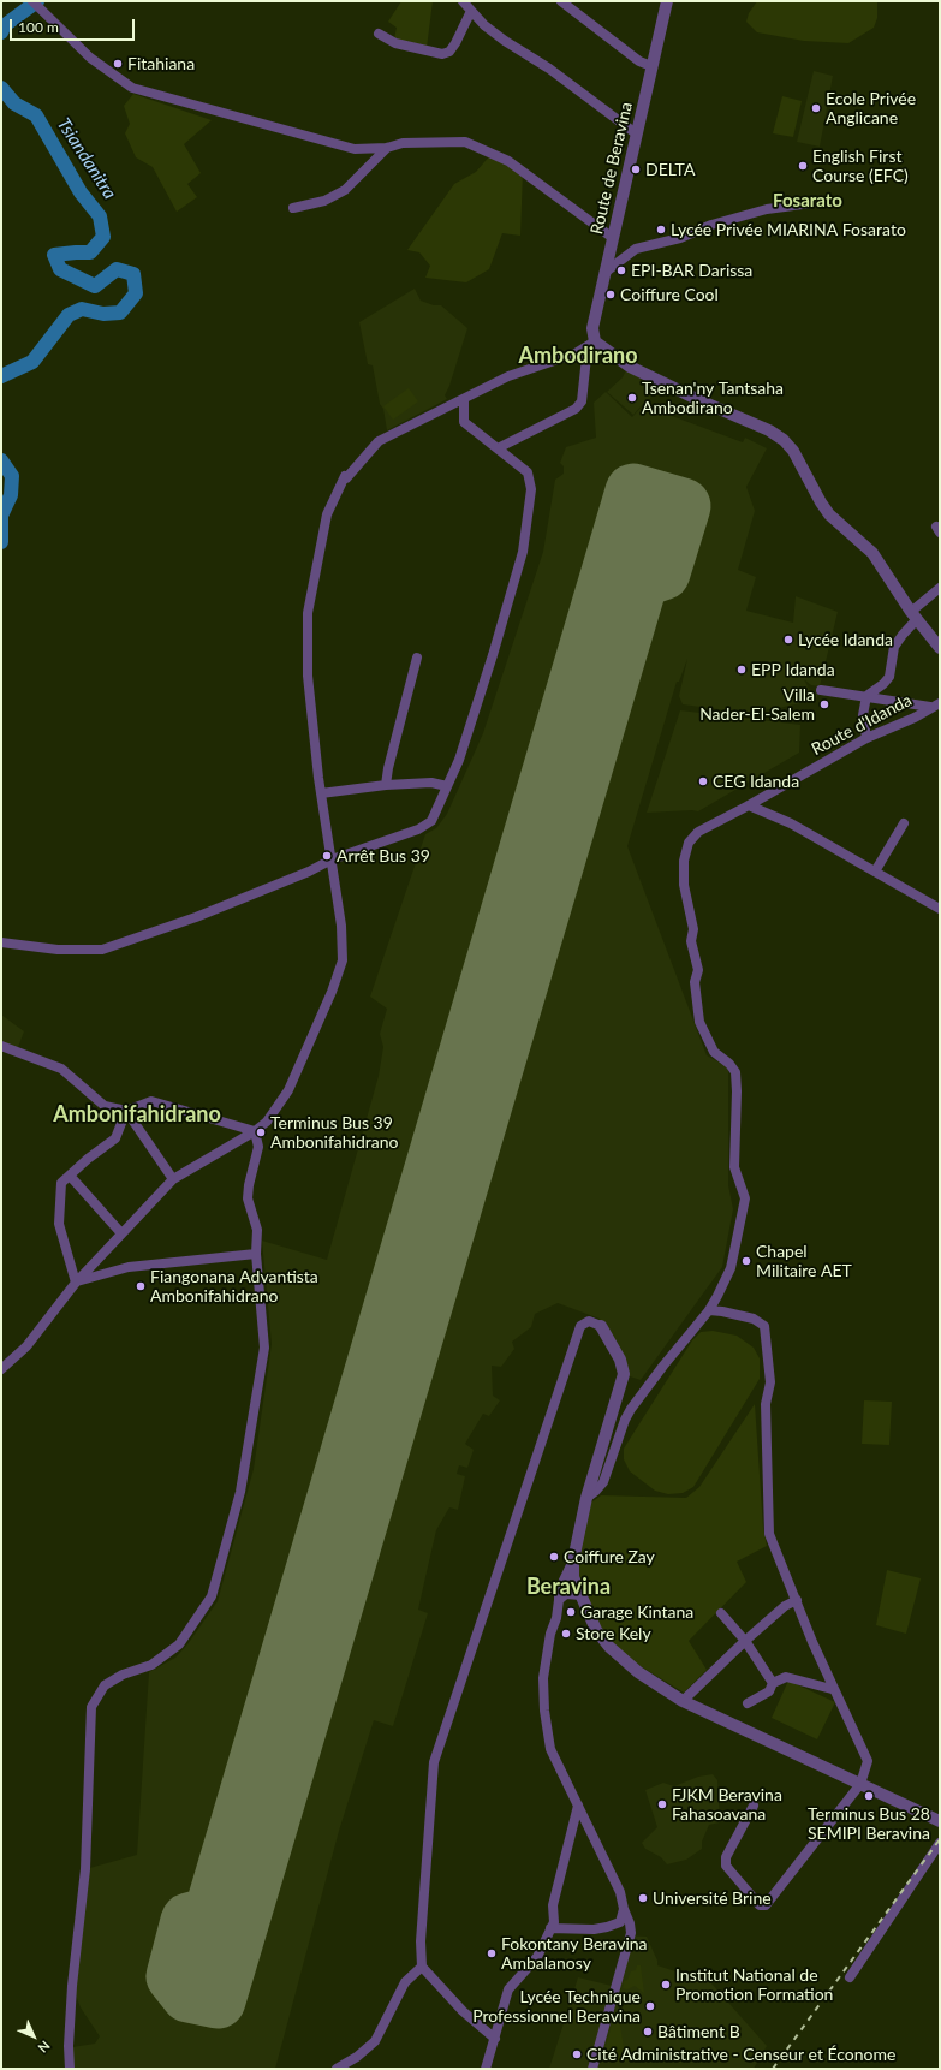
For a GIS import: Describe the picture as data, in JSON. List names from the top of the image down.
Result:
{
  "streets": {
    "street": ["Route de Beravina", "Route d'Idanda"]
  },
  "districts": [
    "Fosarato",
    "Ambodirano",
    "Ambonifahidrano",
    "Beravina"
  ],
  "water": ["Tsiandanitra"],
  "places": [
    "Fitahiana",
    "Ecole Privée Anglicane",
    "English First Course (EFC)",
    "DELTA",
    "Lycée Privée MIARINA Fosarato",
    "EPI-BAR Darissa",
    "Coiffure Cool",
    "Tsenan'ny Tantsaha Ambodirano",
    "Lycée Idanda",
    "EPP Idanda",
    "Villa Nader-El-Salem",
    "CEG Idanda",
    "Arrêt Bus 39",
    "Terminus Bus 39 Ambonifahidrano",
    "Chapel Militaire AET",
    "Fiangonana Advantista Ambonifahidrano",
    "Coiffure Zay",
    "Garage Kintana",
    "Store Kely",
    "Terminus Bus 28 SEMIPI Beravina",
    "FJKM Beravina Fahasoavana",
    "Université Brine",
    "Fokontany Beravina Ambalanosy",
    "Institut National de Promotion Formation",
    "Lycée Technique Professionnel Beravina",
    "Bâtiment B",
    "Cité Administrative - Censeur et Économe"
  ],
  "scale_bar": "100 m",
  "north": "bottom right"
}
